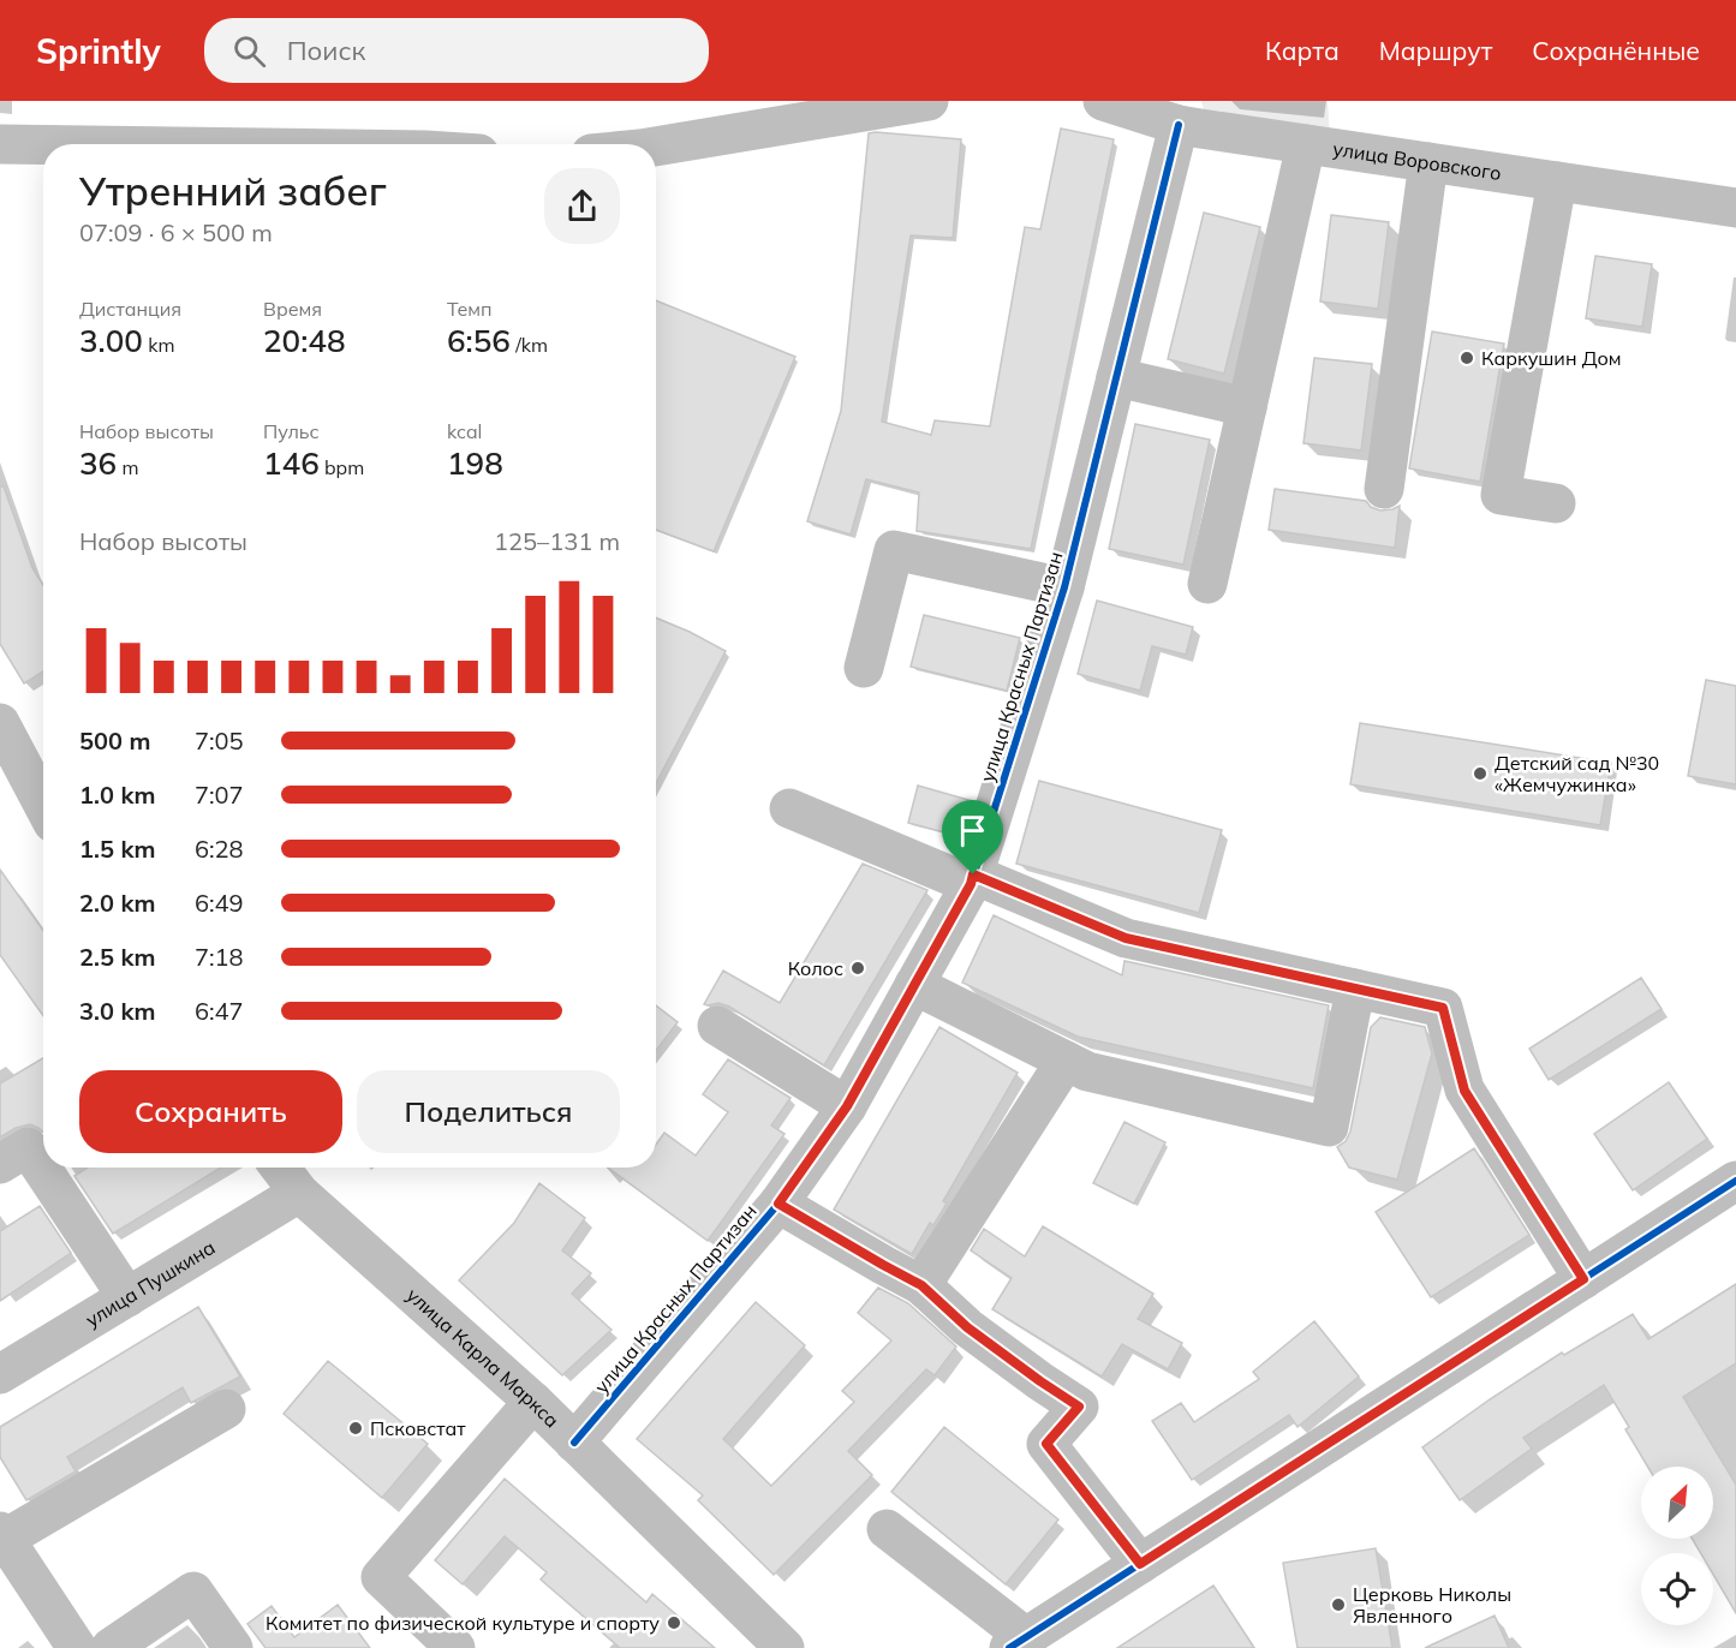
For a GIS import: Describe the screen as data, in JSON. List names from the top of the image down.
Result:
{
  "streets": {
    "street": [
      "улица Воровского",
      "улица Красных Партизан",
      "улица Пушкина",
      "улица Карла Маркса"
    ]
  },
  "crossings": [
    ["улица Воровского", "улица Красных Партизан"],
    ["улица Красных Партизан", "улица Карла Маркса"],
    ["улица Пушкина", "улица Карла Маркса"]
  ],
  "places": [
    "Каркушин Дом",
    "Детский сад №30 «Жемчужинка»",
    "Колос",
    "Псковстат",
    "Церковь Николы Явленного",
    "Комитет по физической культуре и спорту"
  ],
  "north": "top right",
  "page": {
    "header": "Sprintly",
    "search": "Поиск",
    "nav": ["Карта", "Маршрут", "Сохранённые"],
    "heading": ["Утренний забег", "07:09 · 6 × 500 m"],
    "stats": [
      ["Дистанция", "3.00 km"],
      ["Время", "20:48"],
      ["Темп", "6:56 /km"],
      ["Набор высоты", "36 m"],
      ["Пульс", "146 bpm"],
      ["kcal", "198"]
    ],
    "chart": ["Набор высоты", "125–131 m"],
    "list": [
      {
        "name": "500 m",
        "note": "7:05"
      },
      {
        "name": "1.0 km",
        "note": "7:07"
      },
      {
        "name": "1.5 km",
        "note": "6:28"
      },
      {
        "name": "2.0 km",
        "note": "6:49"
      },
      {
        "name": "2.5 km",
        "note": "7:18"
      },
      {
        "name": "3.0 km",
        "note": "6:47"
      }
    ],
    "buttons": ["Сохранить", "Поделиться"]
  }
}
